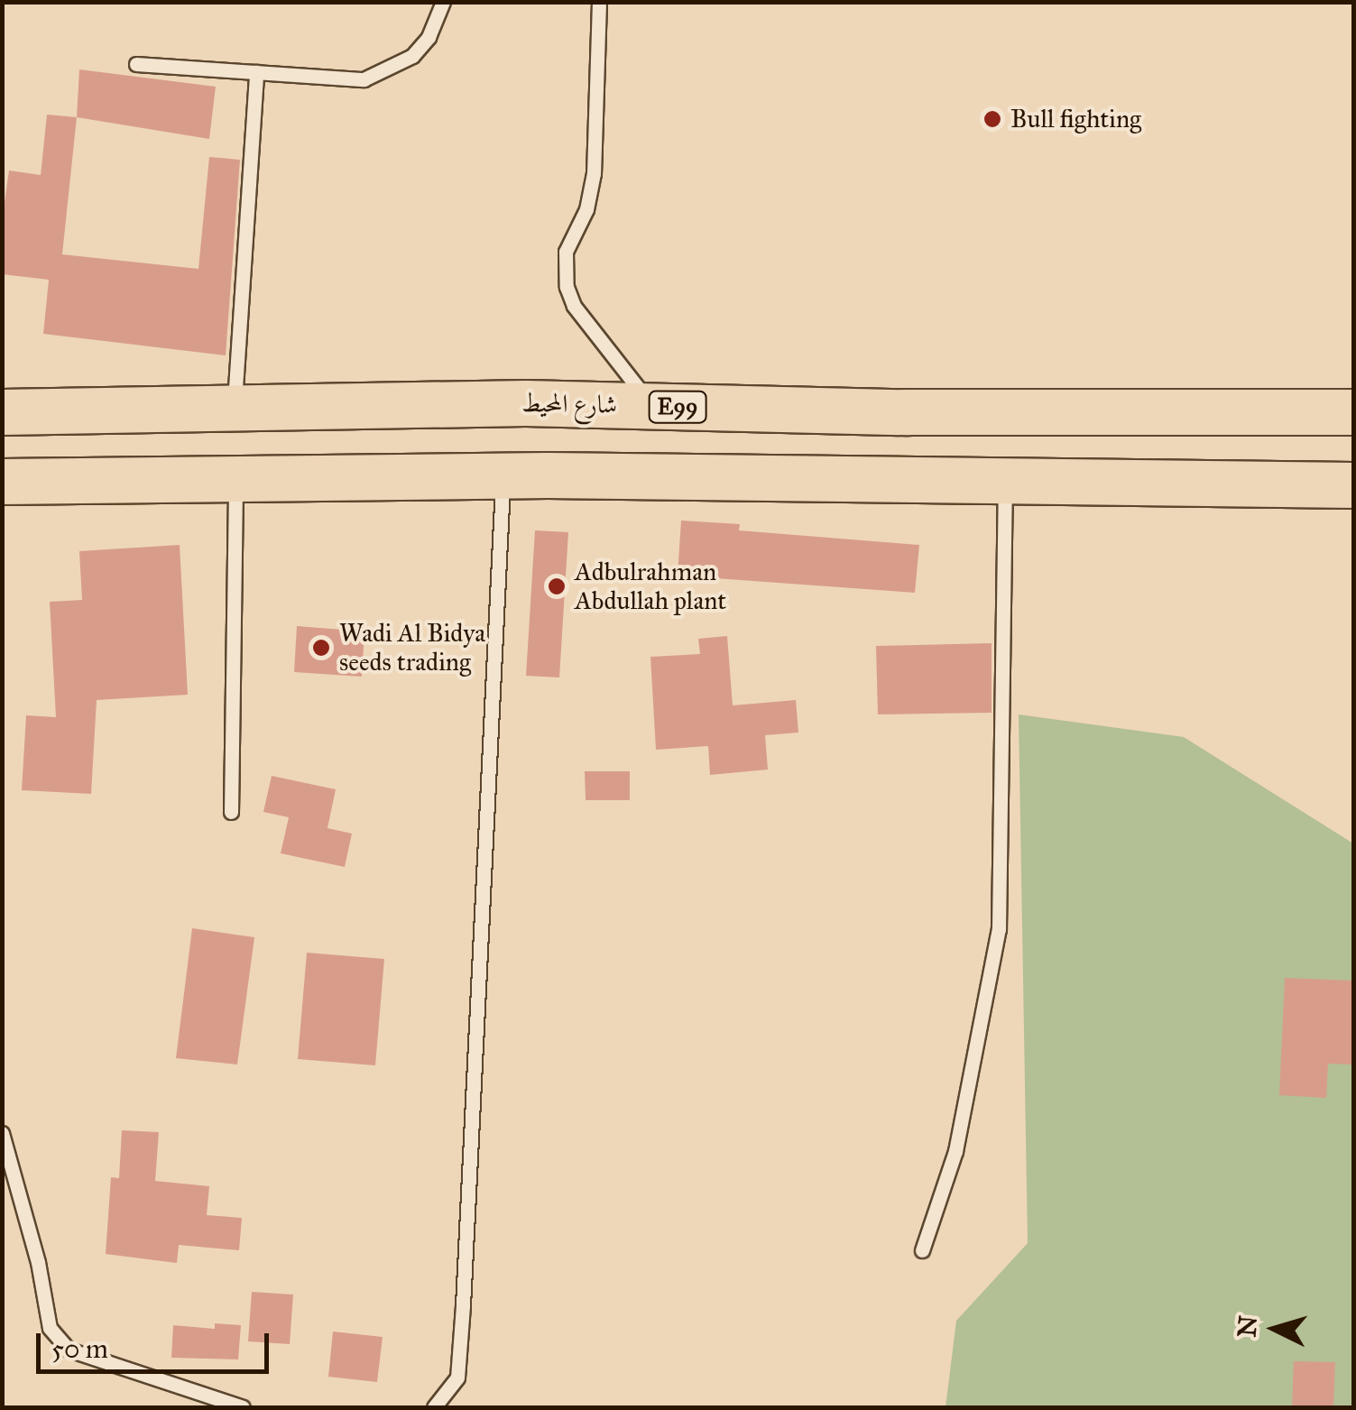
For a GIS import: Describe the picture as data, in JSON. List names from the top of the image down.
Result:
{
  "streets": {
    "highway": ["شارع المحيط", "E99"]
  },
  "places": ["Bull fighting", "Adbulrahman Abdullah plant", "Wadi Al Bidya seeds trading"],
  "scale_bar": "50 m",
  "north": "left"
}
